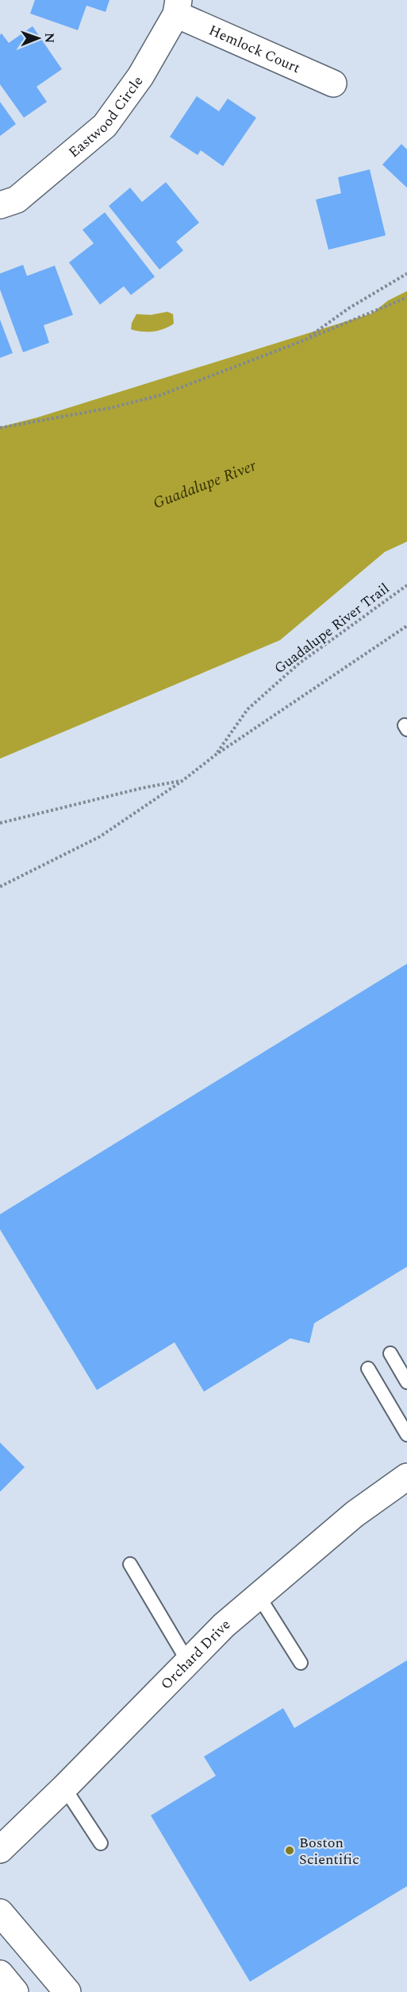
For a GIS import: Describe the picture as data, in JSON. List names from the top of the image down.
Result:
{
  "streets": {
    "street": ["Hemlock Court", "Eastwood Circle", "Orchard Drive"],
    "path": ["Guadalupe River Trail"]
  },
  "crossings": [
    ["Hemlock Court", "Eastwood Circle"]
  ],
  "water": ["Guadalupe River"],
  "places": ["Boston Scientific"],
  "north": "right"
}
